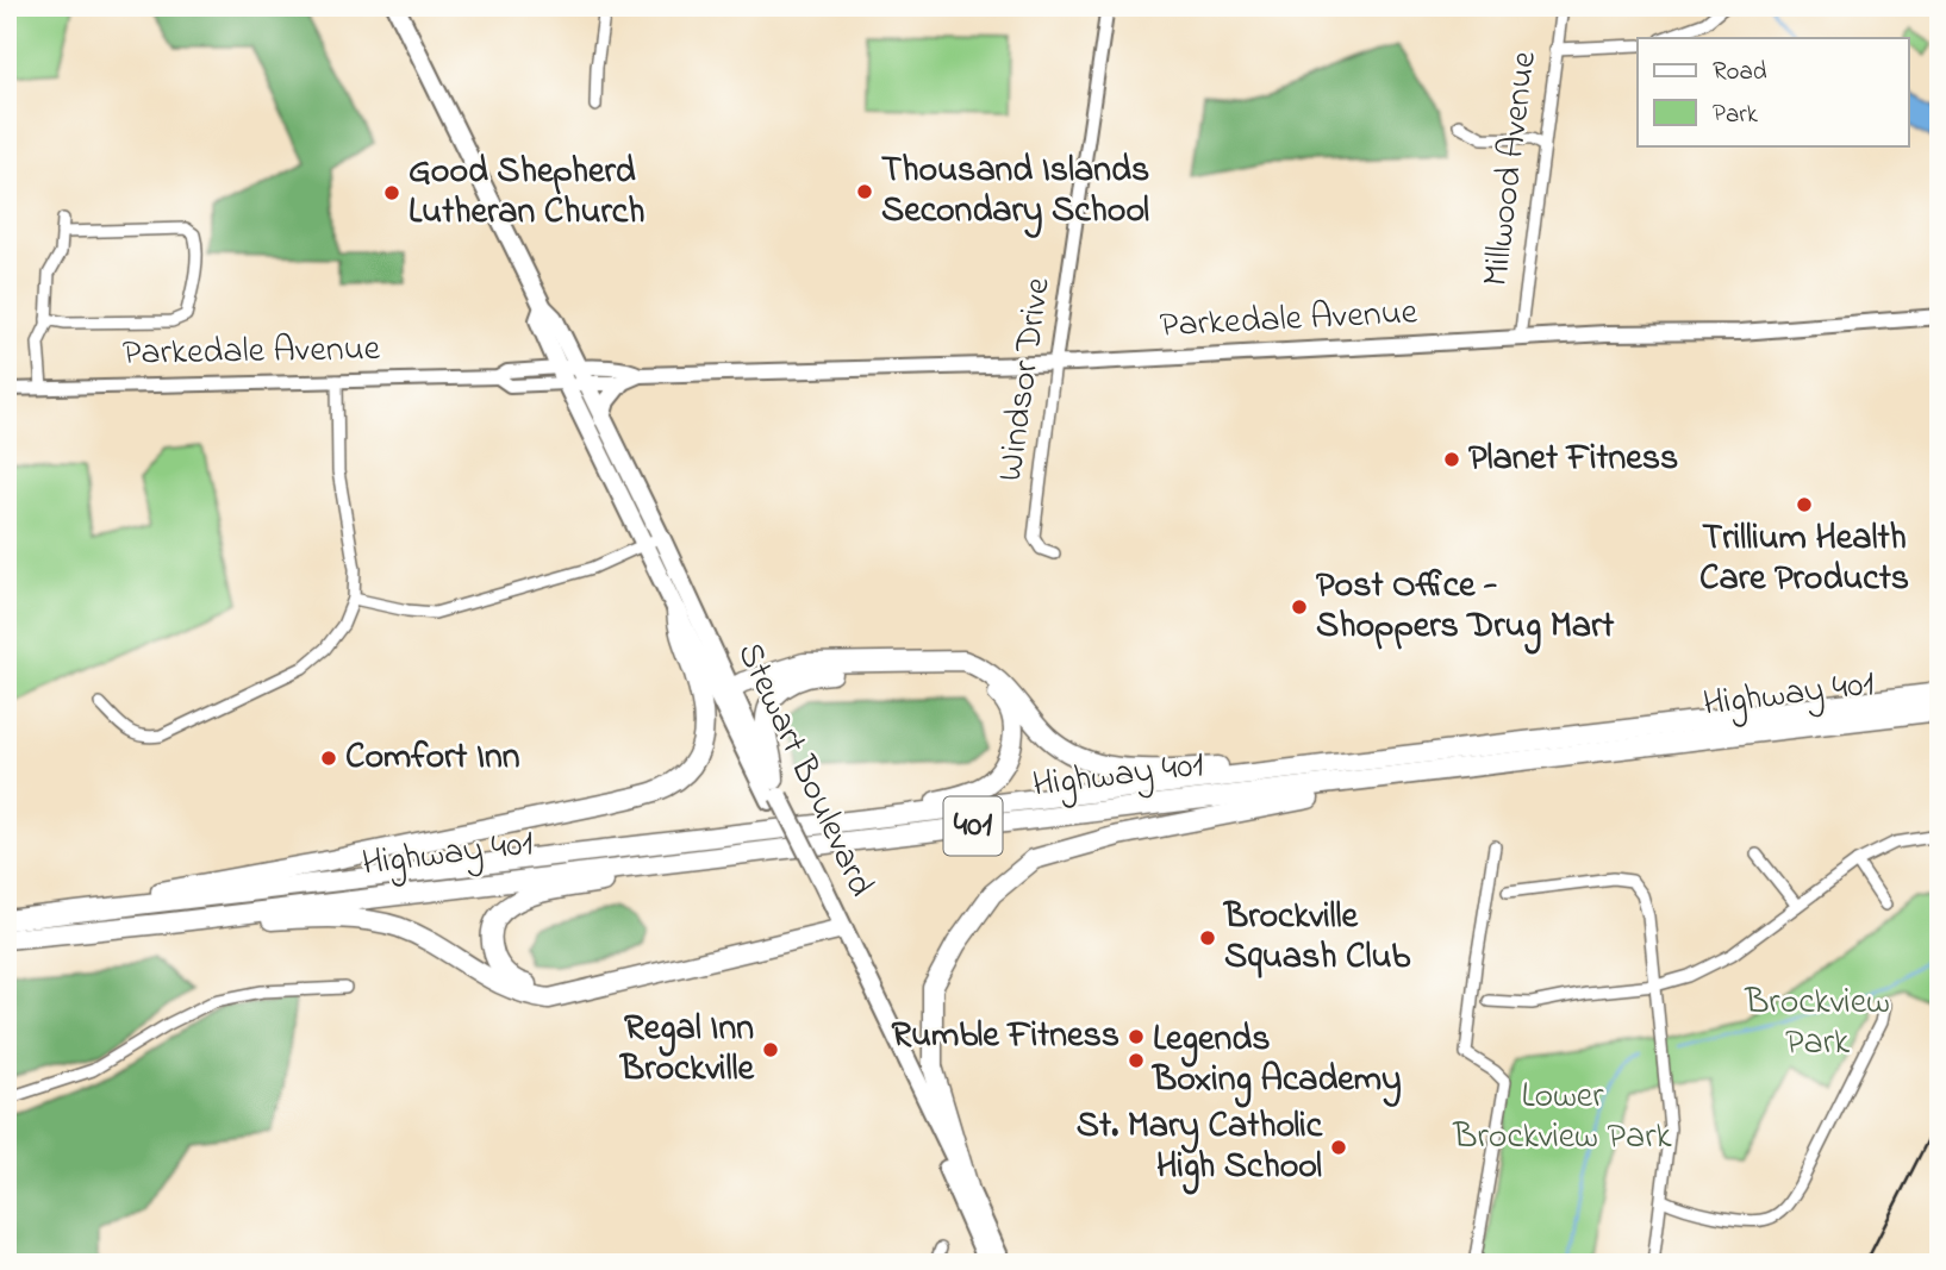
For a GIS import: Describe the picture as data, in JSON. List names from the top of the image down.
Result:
{
  "streets": {
    "highway": ["Highway 401", "401"],
    "main road": ["Parkedale Avenue", "Stewart Boulevard"],
    "street": ["Millwood Avenue", "Windsor Drive"]
  },
  "crossings": [
    ["Millwood Avenue", "Parkedale Avenue"],
    ["Parkedale Avenue", "Windsor Drive"],
    ["Parkedale Avenue", "Stewart Boulevard"]
  ],
  "parks": ["Brockview Park", "Lower Brockview Park"],
  "places": [
    "Thousand Islands Secondary School",
    "Good Shepherd Lutheran Church",
    "Planet Fitness",
    "Trillium Health Care Products",
    "Post Office - Shoppers Drug Mart",
    "Comfort Inn",
    "Brockville Squash Club",
    "Rumble Fitness",
    "Regal Inn Brockville",
    "Legends Boxing Academy",
    "St. Mary Catholic High School"
  ],
  "legend": ["Road", "Park"]
}
